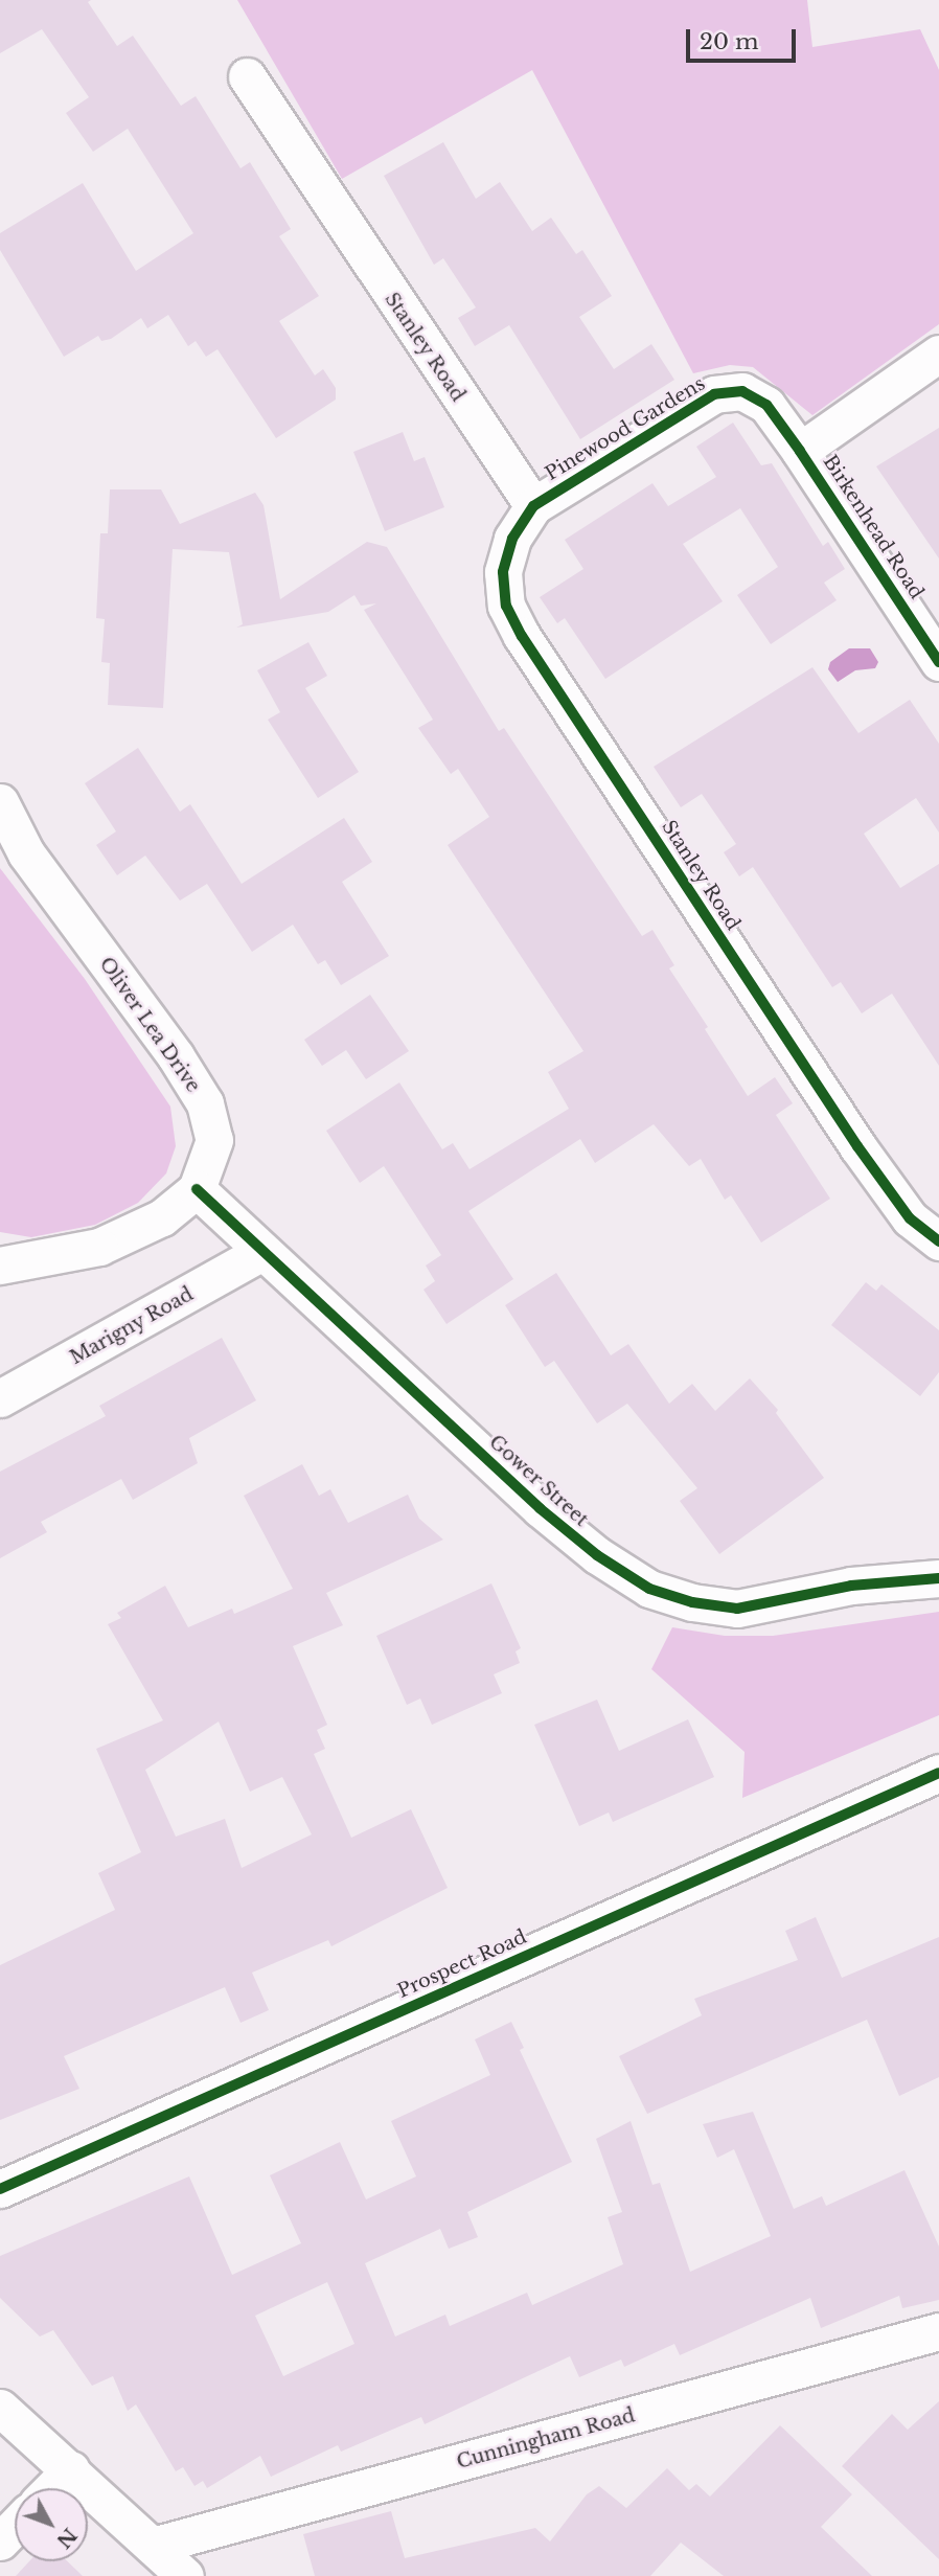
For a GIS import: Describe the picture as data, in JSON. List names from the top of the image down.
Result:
{
  "streets": {
    "street": [
      "Stanley Road",
      "Pinewood Gardens",
      "Birkenhead Road",
      "Oliver Lea Drive",
      "Marigny Road",
      "Gower Street",
      "Prospect Road",
      "Cunningham Road"
    ]
  },
  "crossings": [
    ["Stanley Road", "Pinewood Gardens"],
    ["Pinewood Gardens", "Birkenhead Road"],
    ["Oliver Lea Drive", "Gower Street"],
    ["Marigny Road", "Gower Street"]
  ],
  "scale_bar": "20 m",
  "north": "bottom right"
}
